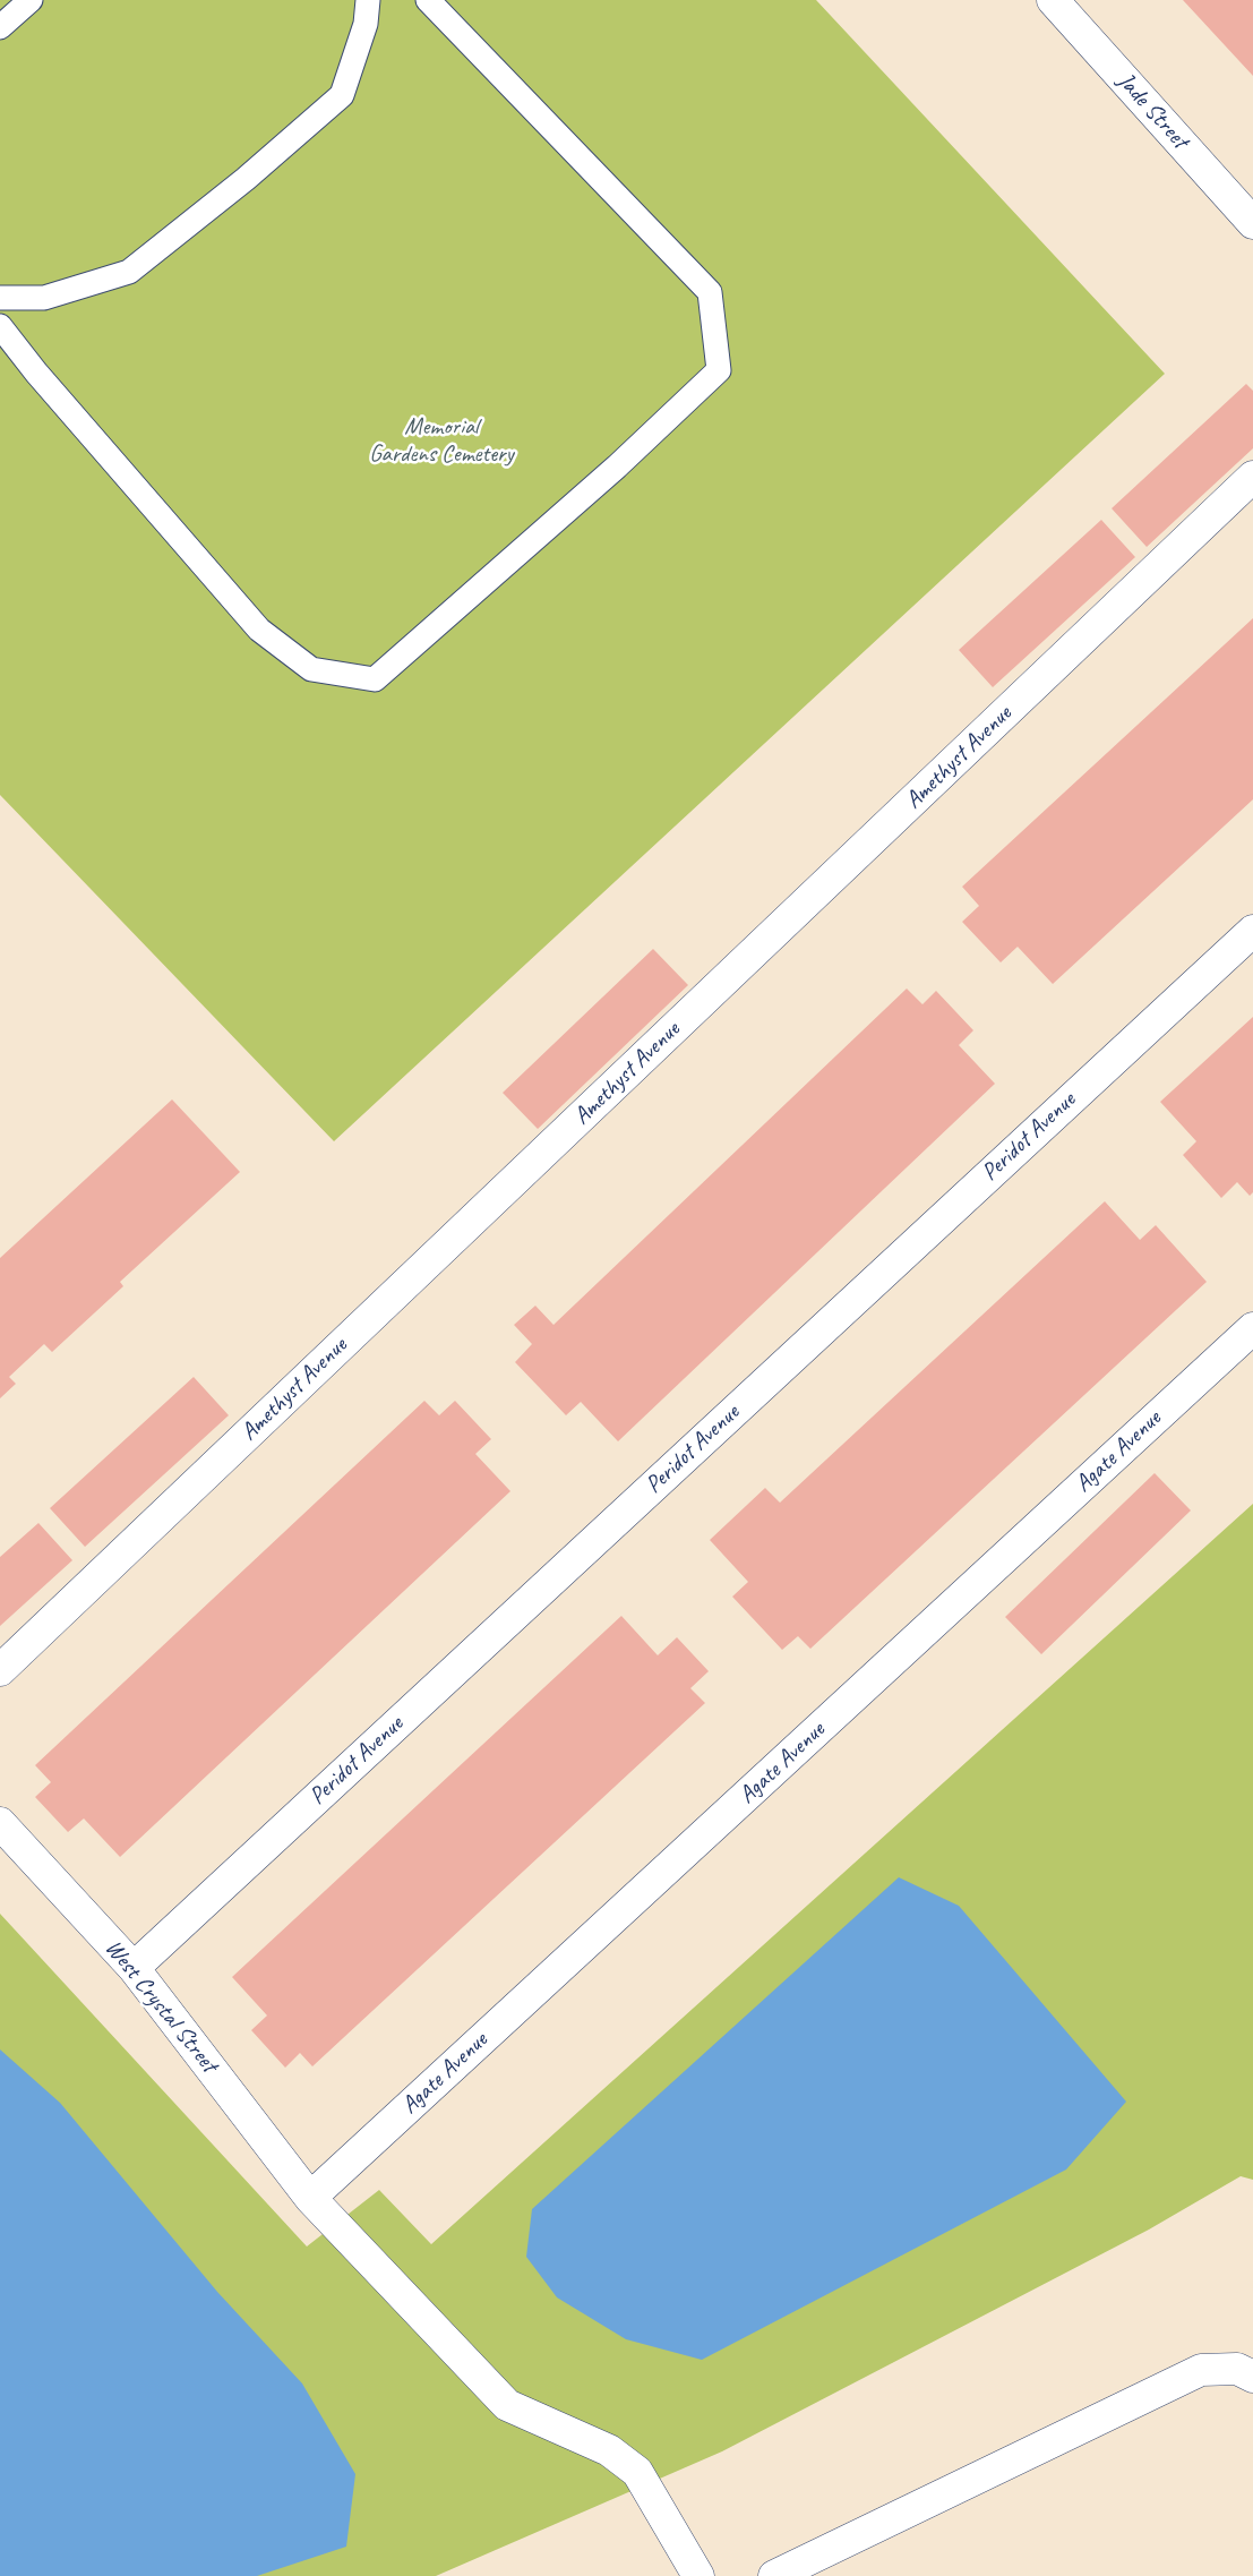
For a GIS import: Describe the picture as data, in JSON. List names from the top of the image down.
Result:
{
  "streets": {
    "street": [
      "Jade Street",
      "Amethyst Avenue",
      "Peridot Avenue",
      "Agate Avenue",
      "West Crystal Street"
    ]
  },
  "crossings": [
    ["Peridot Avenue", "West Crystal Street"],
    ["Agate Avenue", "West Crystal Street"]
  ],
  "parks": ["Memorial Gardens Cemetery"]
}
